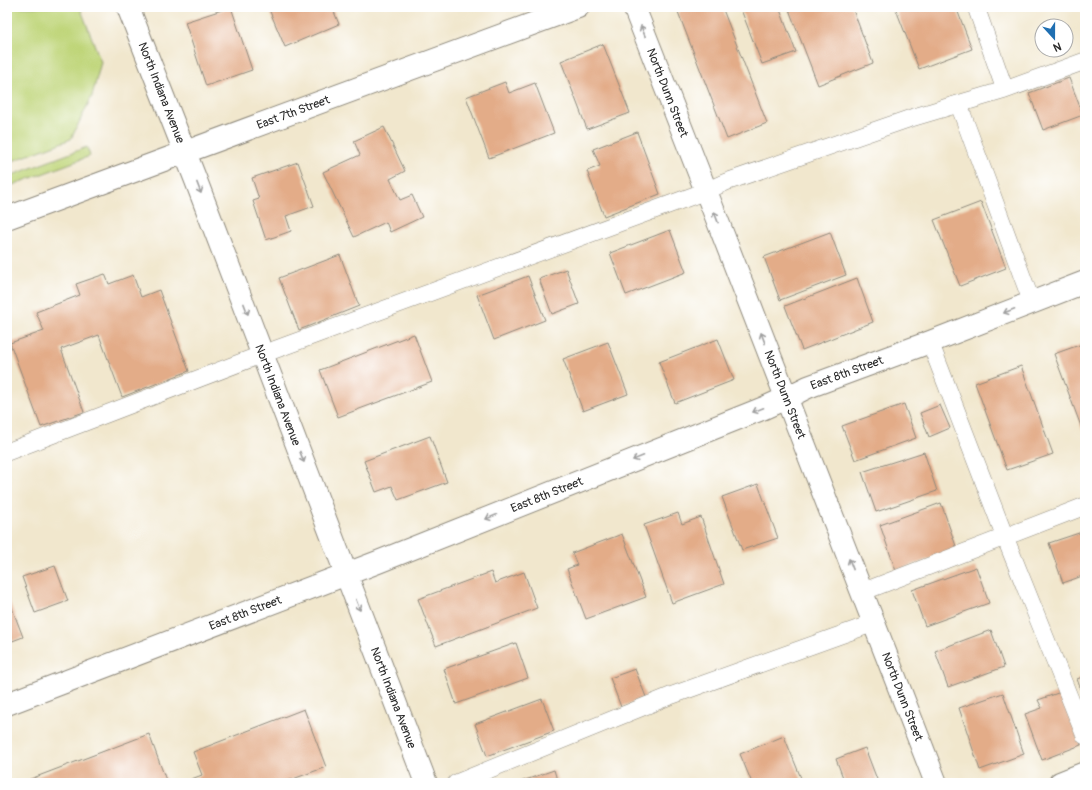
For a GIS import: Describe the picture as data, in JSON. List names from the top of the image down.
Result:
{
  "streets": {
    "street": [
      "North Indiana Avenue",
      "North Dunn Street",
      "East 7th Street",
      "East 8th Street"
    ]
  },
  "crossings": [
    ["North Indiana Avenue", "East 7th Street"],
    ["North Indiana Avenue", "East 8th Street"],
    ["North Dunn Street", "East 8th Street"]
  ],
  "one_way": ["North Indiana Avenue", "North Dunn Street", "East 8th Street"],
  "north": "bottom"
}
